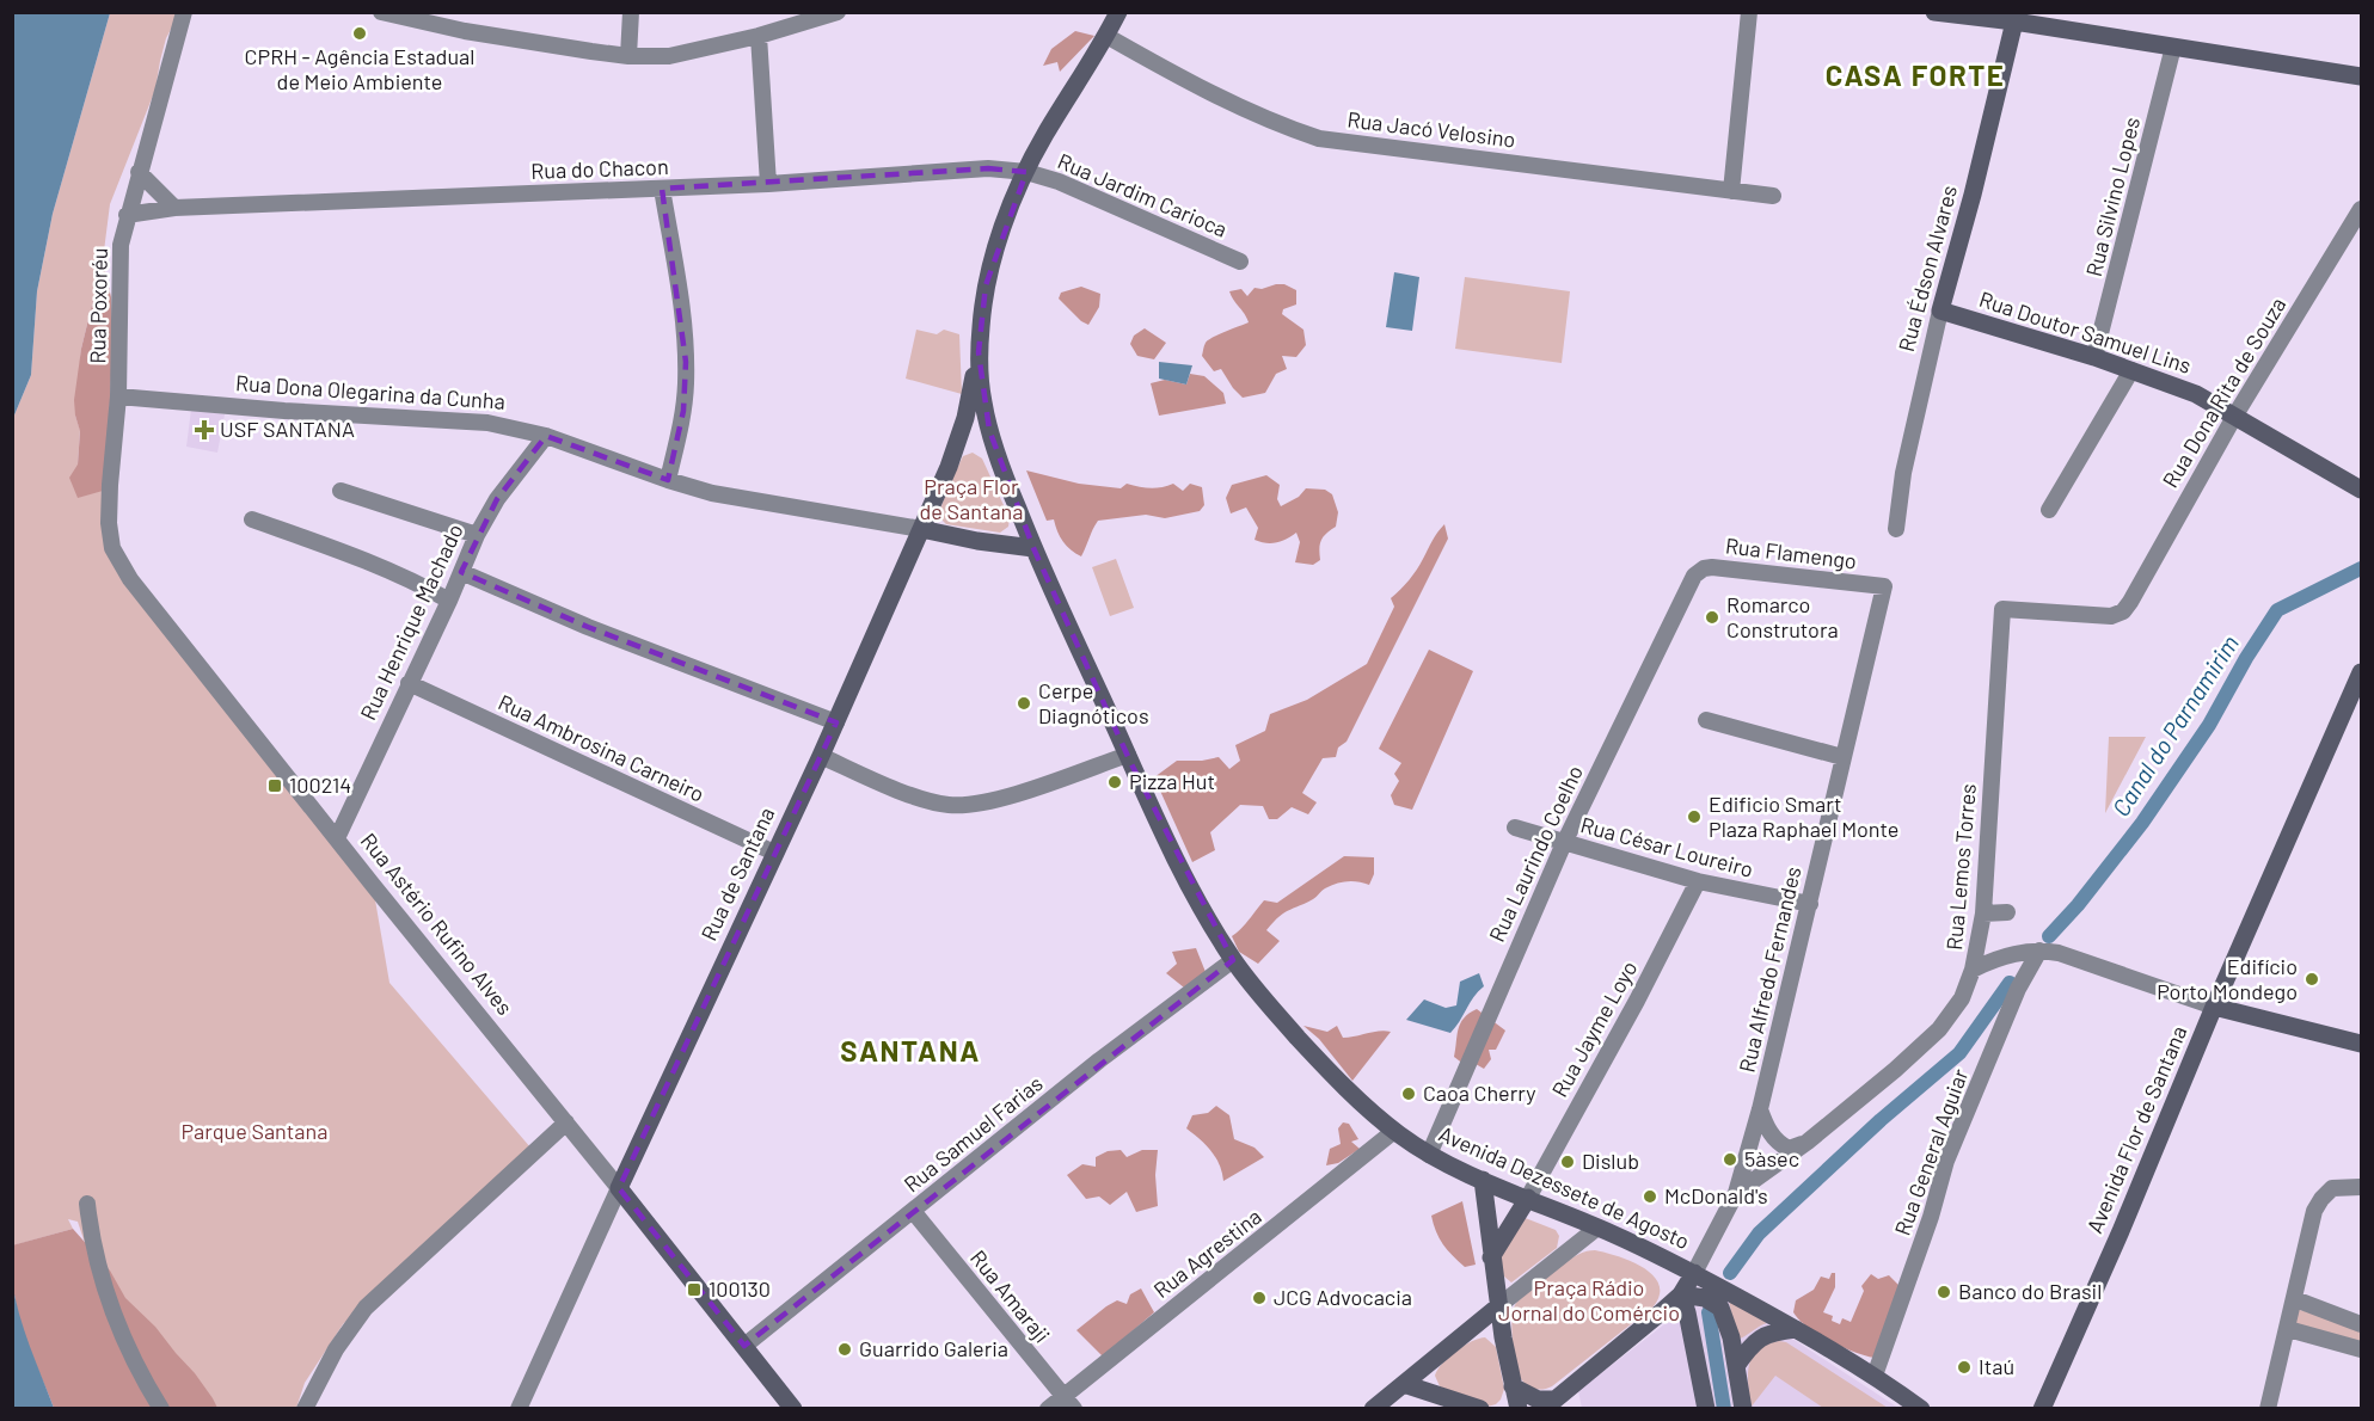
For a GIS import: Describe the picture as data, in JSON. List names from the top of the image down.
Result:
{
  "streets": {
    "main road": [
      "Rua Édson Alvares",
      "Rua Doutor Samuel Lins",
      "Rua Dona Olegarina da Cunha",
      "Rua de Santana",
      "Rua Astério Rufino Alves",
      "Avenida Flor de Santana",
      "Avenida Dezessete de Agosto"
    ],
    "street": [
      "Rua Jacó Velosino",
      "Rua do Chacon",
      "Rua Jardim Carioca",
      "Rua Silvino Lopes",
      "Rua Poxoréu",
      "Rua Dona Rita de Souza",
      "Rua Flamengo",
      "Rua Henrique Machado",
      "Rua Ambrosina Carneiro",
      "Rua César Loureiro",
      "Rua Laurindo Coelho",
      "Rua Lemos Torres",
      "Rua Alfredo Fernandes",
      "Rua Jayme Loyo",
      "Rua Samuel Farias",
      "Rua General Aguiar",
      "Rua Agrestina",
      "Rua Amaraji"
    ]
  },
  "crossings": [
    ["Rua Jacó Velosino", "Avenida Dezessete de Agosto"],
    ["Rua do Chacon", "Rua Jardim Carioca"],
    ["Rua do Chacon", "Rua Poxoréu"],
    ["Rua do Chacon", "Avenida Dezessete de Agosto"],
    ["Rua Jardim Carioca", "Avenida Dezessete de Agosto"],
    ["Rua Silvino Lopes", "Rua Doutor Samuel Lins"],
    ["Rua Édson Alvares", "Rua Doutor Samuel Lins"],
    ["Rua Poxoréu", "Rua Dona Olegarina da Cunha"],
    ["Rua Poxoréu", "Rua Astério Rufino Alves"],
    ["Rua Doutor Samuel Lins", "Rua Dona Rita de Souza"],
    ["Rua Dona Olegarina da Cunha", "Rua Henrique Machado"],
    ["Rua Dona Olegarina da Cunha", "Rua de Santana"],
    ["Rua Dona Olegarina da Cunha", "Avenida Dezessete de Agosto"],
    ["Rua Dona Rita de Souza", "Rua Lemos Torres"],
    ["Rua Flamengo", "Rua Laurindo Coelho"],
    ["Rua Flamengo", "Rua Alfredo Fernandes"],
    ["Rua Henrique Machado", "Rua Ambrosina Carneiro"],
    ["Rua Henrique Machado", "Rua Astério Rufino Alves"],
    ["Rua Ambrosina Carneiro", "Rua de Santana"],
    ["Rua César Loureiro", "Rua Laurindo Coelho"],
    ["Rua César Loureiro", "Rua Alfredo Fernandes"],
    ["Rua César Loureiro", "Rua Jayme Loyo"],
    ["Rua Laurindo Coelho", "Avenida Dezessete de Agosto"],
    ["Rua Lemos Torres", "Rua Alfredo Fernandes"],
    ["Rua de Santana", "Rua Astério Rufino Alves"],
    ["Rua de Santana", "Avenida Dezessete de Agosto"],
    ["Rua Astério Rufino Alves", "Rua Samuel Farias"],
    ["Rua Alfredo Fernandes", "Avenida Dezessete de Agosto"],
    ["Rua Jayme Loyo", "Avenida Dezessete de Agosto"],
    ["Rua Samuel Farias", "Avenida Dezessete de Agosto"],
    ["Rua Samuel Farias", "Rua Amaraji"],
    ["Rua General Aguiar", "Avenida Dezessete de Agosto"],
    ["Avenida Dezessete de Agosto", "Rua Agrestina"],
    ["Rua Agrestina", "Rua Amaraji"]
  ],
  "districts": ["CASA FORTE", "SANTANA"],
  "water": ["Canal do Parnamirim"],
  "parks": ["Praça Flor de Santana", "Parque Santana", "Praça Rádio Jornal do Comércio"],
  "places": {
    "other": [
      "CPRH - Agência Estadual de Meio Ambiente",
      "Romarco Construtora",
      "Cerpe Diagnóticos",
      "Pizza Hut",
      "Edificio Smart Plaza Raphael Monte",
      "Edifício Porto Mondego",
      "Caoa Cherry",
      "5àsec",
      "Dislub",
      "McDonald's",
      "Banco do Brasil",
      "JCG Advocacia",
      "Guarrido Galeria",
      "Itaú"
    ],
    "health": ["USF SANTANA"],
    "transit": ["100214", "100130"]
  }
}
